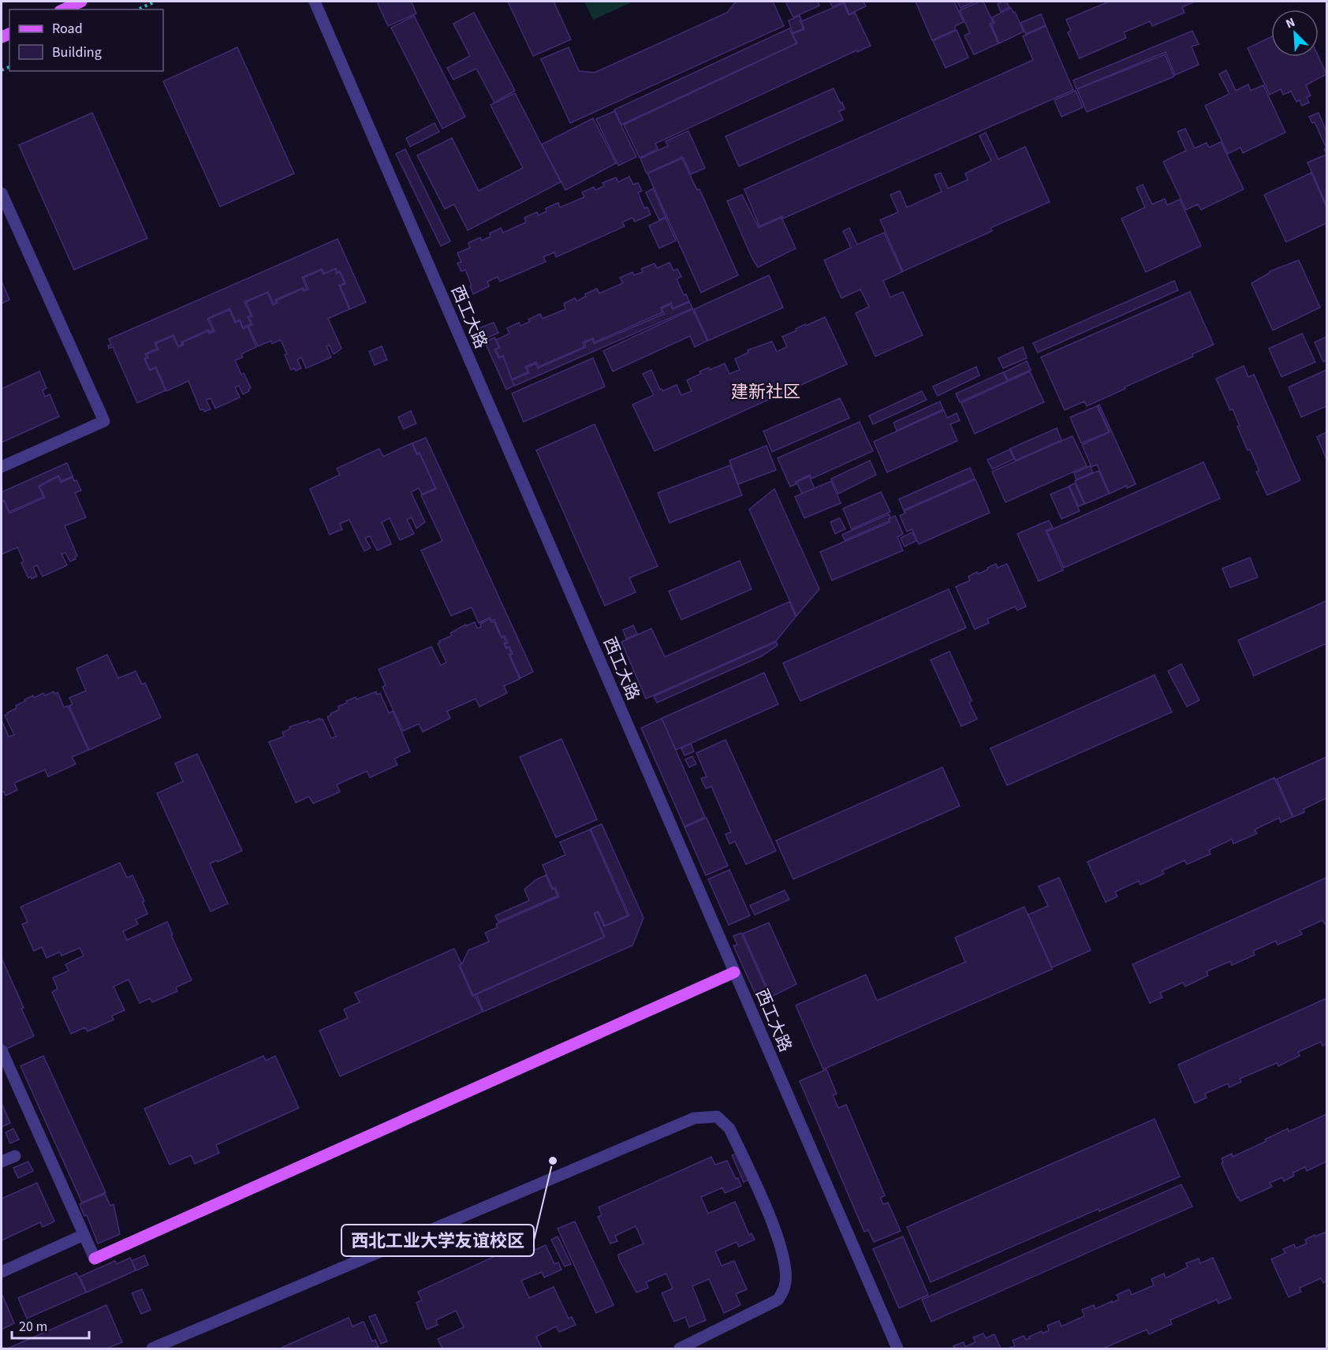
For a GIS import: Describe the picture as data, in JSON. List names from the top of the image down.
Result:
{
  "streets": {
    "street": ["西工大路"]
  },
  "districts": ["建新社区"],
  "places": ["西北工业大学友谊校区"],
  "legend": ["Road", "Building"],
  "scale_bar": "20 m",
  "north": "top left"
}
